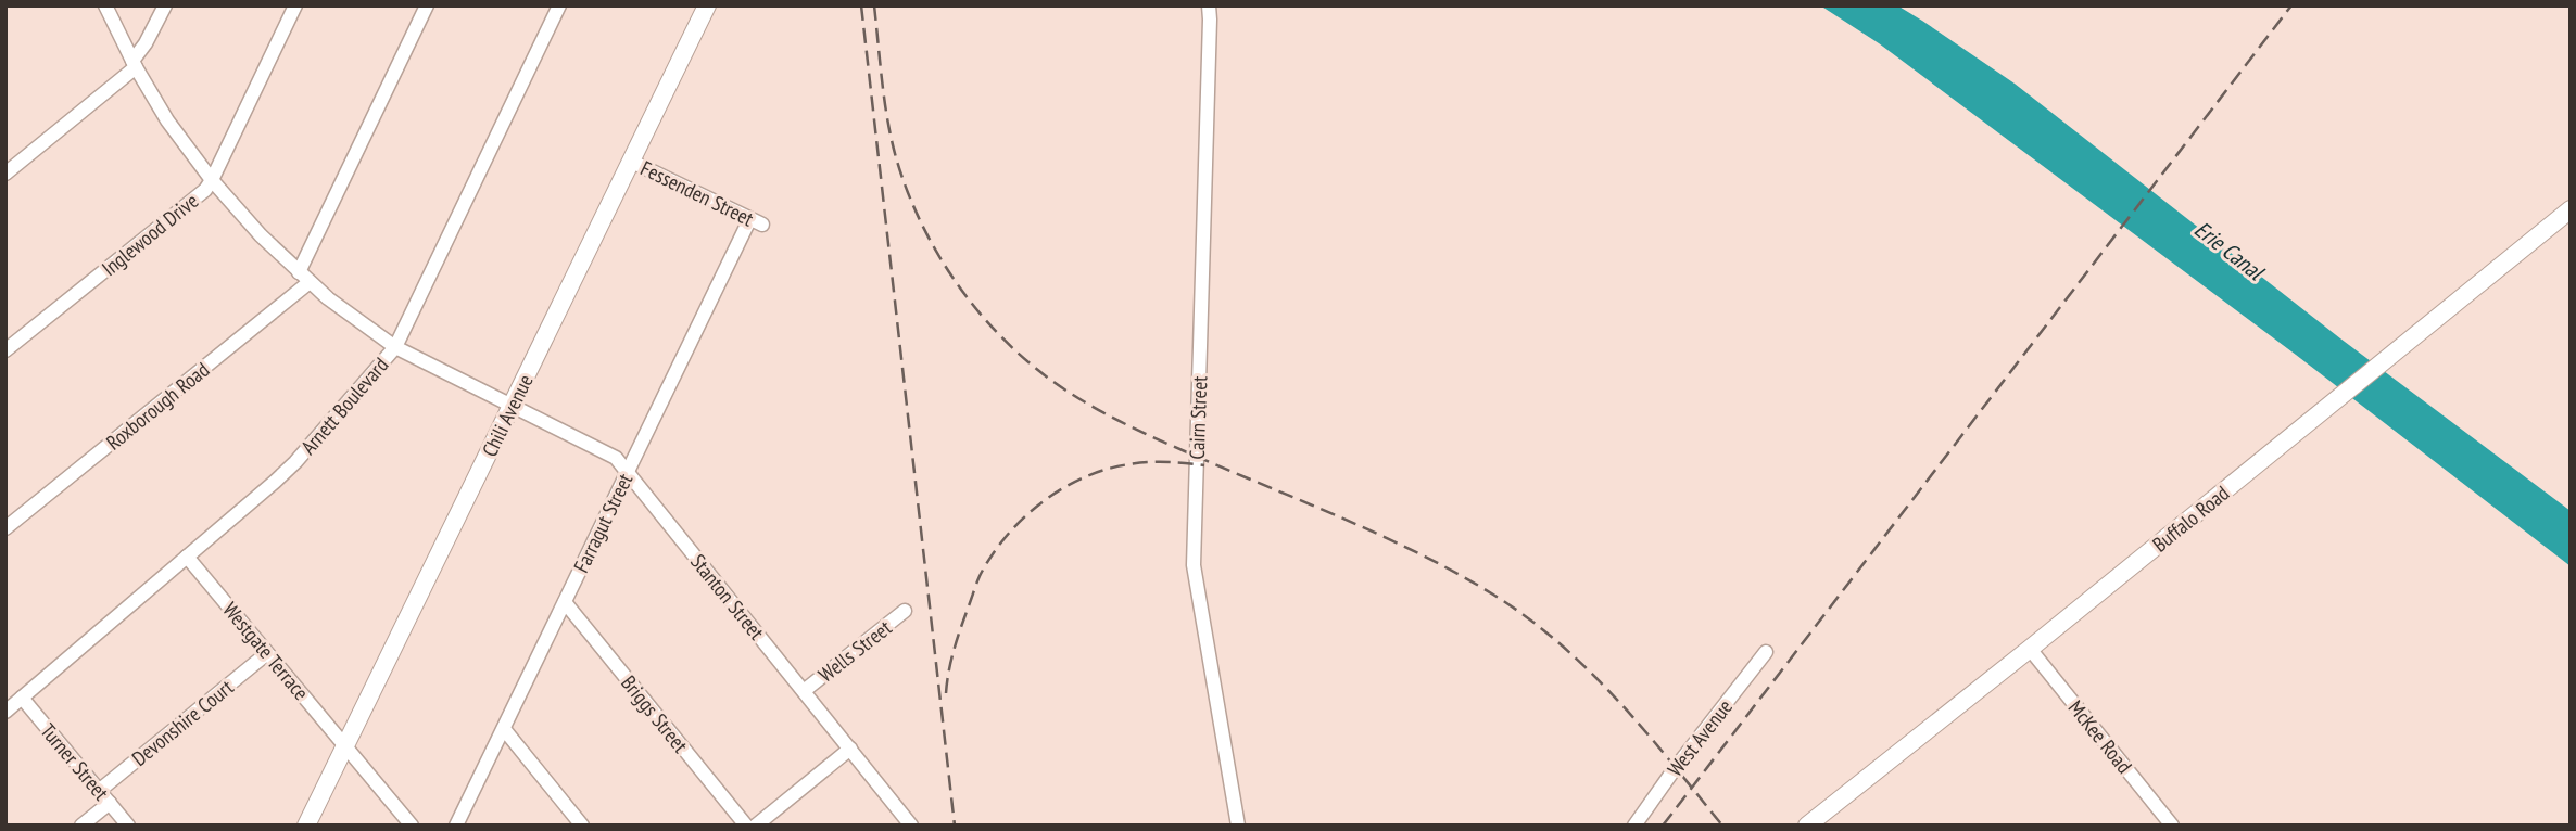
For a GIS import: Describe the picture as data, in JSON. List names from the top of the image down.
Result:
{
  "streets": {
    "main road": ["Chili Avenue", "Buffalo Road"],
    "street": [
      "Fessenden Street",
      "Inglewood Drive",
      "Roxborough Road",
      "Arnett Boulevard",
      "Cairn Street",
      "Farragut Street",
      "Stanton Street",
      "Westgate Terrace",
      "Wells Street",
      "Briggs Street",
      "Devonshire Court",
      "McKee Road",
      "West Avenue",
      "Turner Street"
    ]
  },
  "crossings": [
    ["Fessenden Street", "Chili Avenue"],
    ["Fessenden Street", "Farragut Street"],
    ["Inglewood Drive", "Stanton Street"],
    ["Roxborough Road", "Stanton Street"],
    ["Arnett Boulevard", "Stanton Street"],
    ["Arnett Boulevard", "Westgate Terrace"],
    ["Arnett Boulevard", "Turner Street"],
    ["Chili Avenue", "Stanton Street"],
    ["Chili Avenue", "Westgate Terrace"],
    ["Buffalo Road", "McKee Road"],
    ["Farragut Street", "Stanton Street"],
    ["Farragut Street", "Briggs Street"],
    ["Stanton Street", "Wells Street"],
    ["Westgate Terrace", "Devonshire Court"],
    ["Devonshire Court", "Turner Street"]
  ],
  "water": ["Erie Canal"]
}
